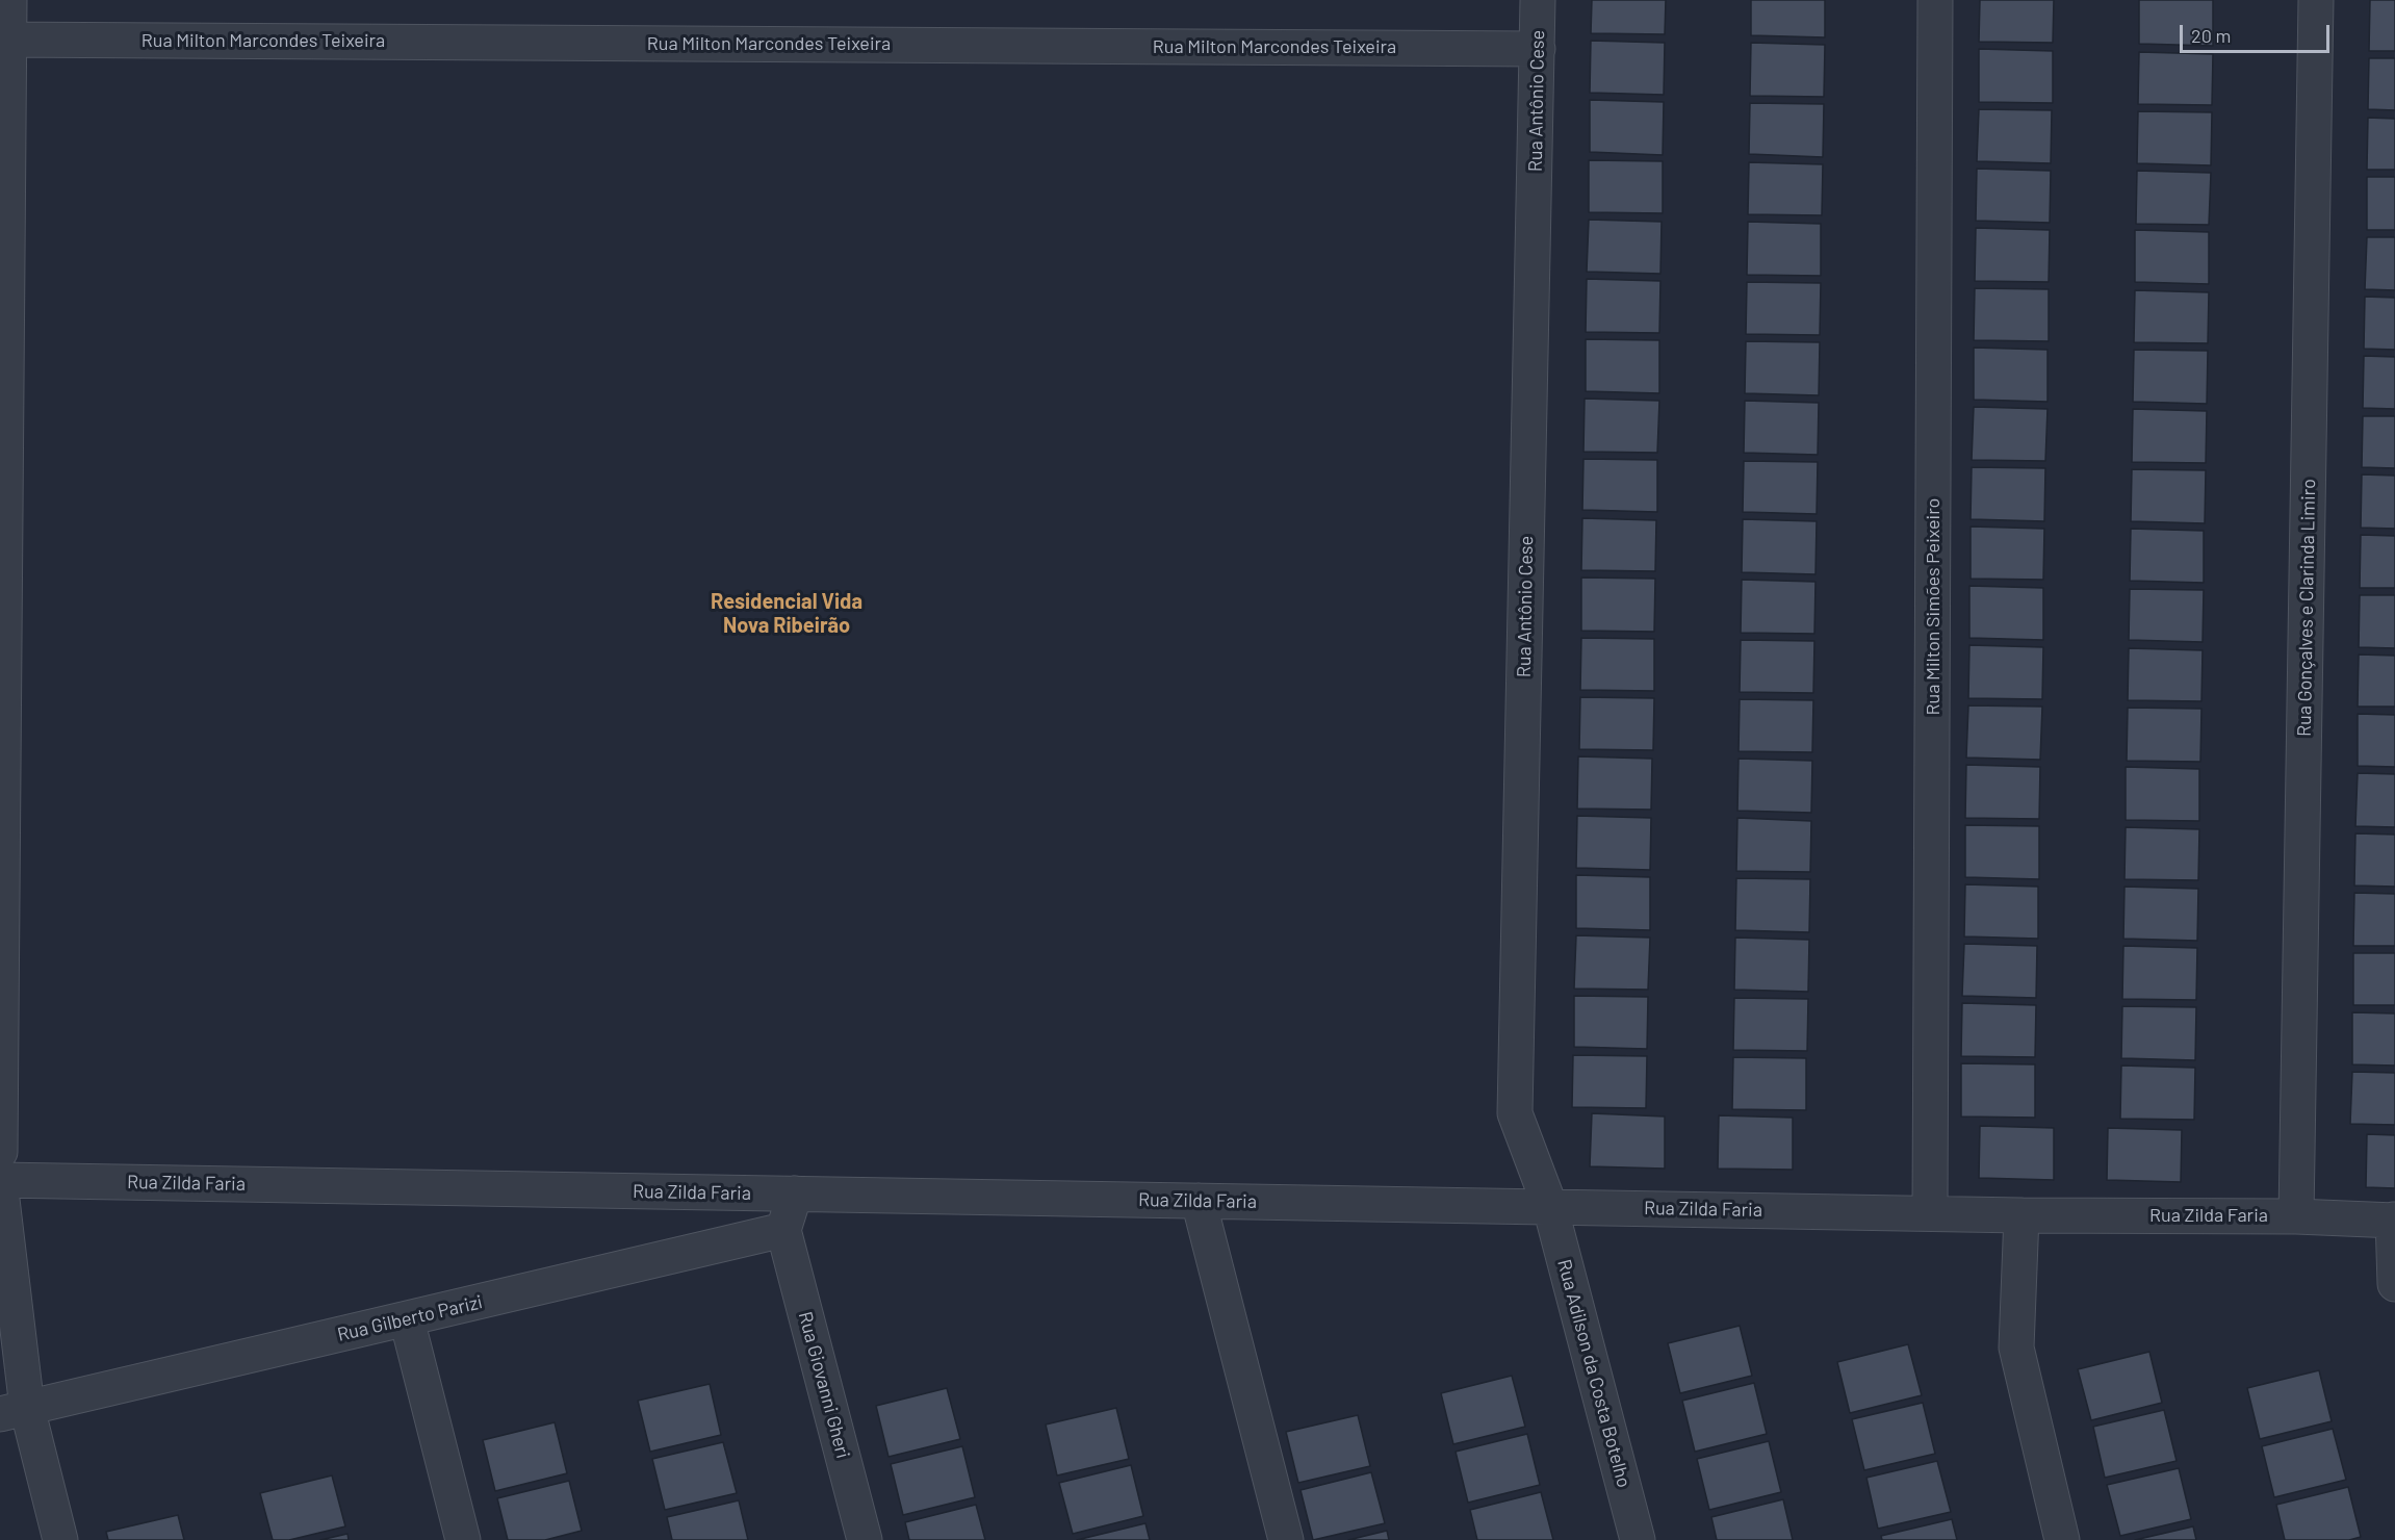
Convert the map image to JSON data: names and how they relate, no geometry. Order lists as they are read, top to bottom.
{
  "streets": {
    "street": [
      "Rua Milton Marcondes Teixeira",
      "Rua Antônio Cese",
      "Rua Milton Simões Peixeiro",
      "Rua Gonçalves e Clarinda Limiro",
      "Rua Zilda Faria",
      "Rua Gilberto Parizi",
      "Rua Adilson da Costa Botelho",
      "Rua Giovanni Gheri"
    ]
  },
  "crossings": [
    ["Rua Milton Marcondes Teixeira", "Rua Antônio Cese"],
    ["Rua Antônio Cese", "Rua Zilda Faria"],
    ["Rua Antônio Cese", "Rua Adilson da Costa Botelho"],
    ["Rua Milton Simões Peixeiro", "Rua Zilda Faria"],
    ["Rua Gonçalves e Clarinda Limiro", "Rua Zilda Faria"],
    ["Rua Zilda Faria", "Rua Adilson da Costa Botelho"],
    ["Rua Gilberto Parizi", "Rua Giovanni Gheri"]
  ],
  "districts": ["Residencial Vida Nova Ribeirão"],
  "scale_bar": "20 m"
}
